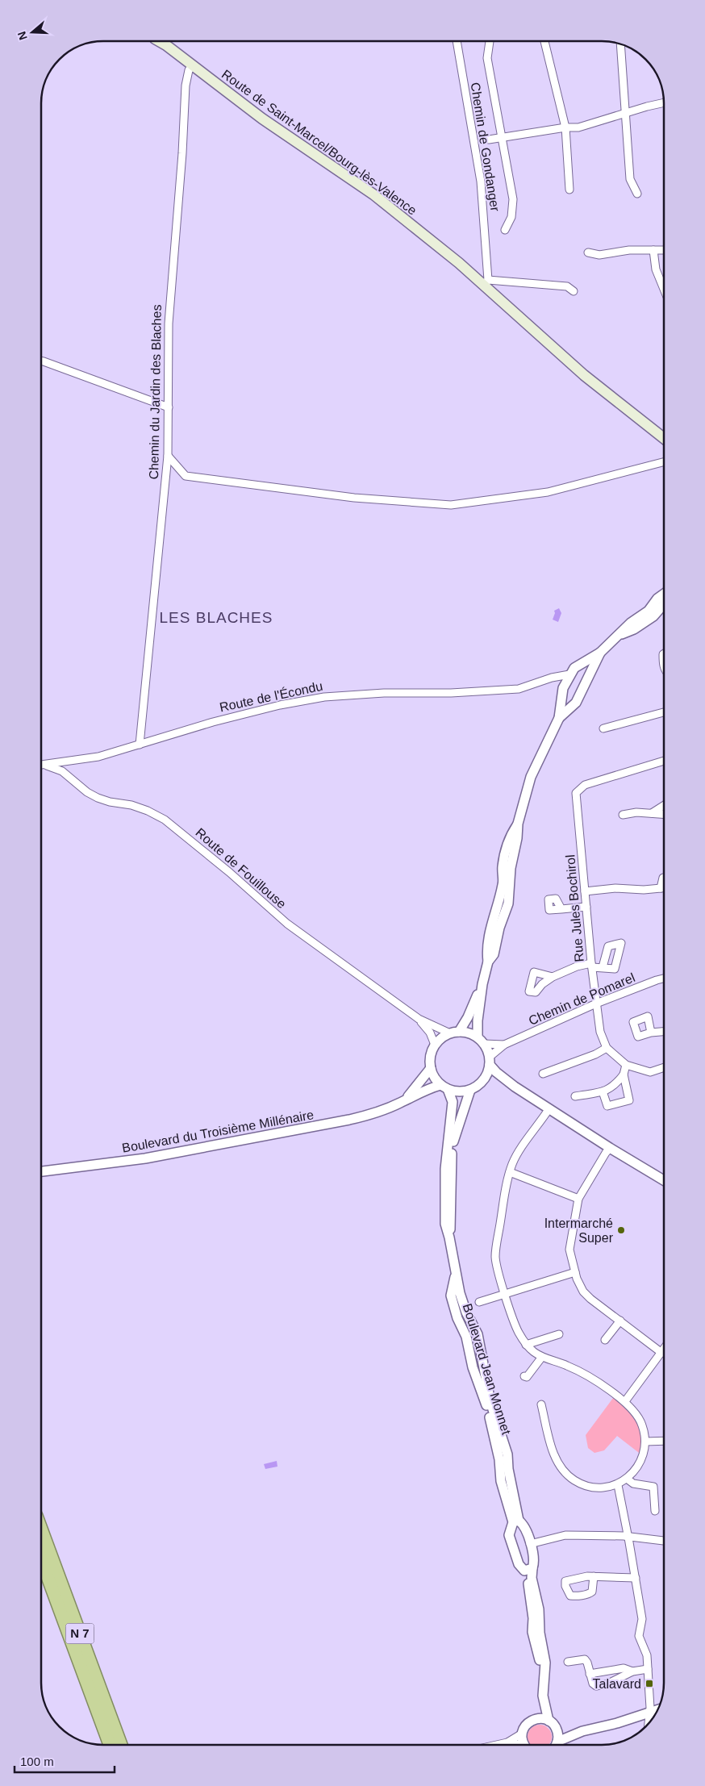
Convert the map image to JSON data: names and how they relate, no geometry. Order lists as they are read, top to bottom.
{
  "streets": {
    "highway": ["N 7"],
    "main road": ["Route de Saint-Marcel/Bourg-lès-Valence"],
    "street": [
      "Chemin de Gondanger",
      "Chemin du Jardin des Blaches",
      "Route de l'Écondu",
      "Route de Fouillouse",
      "Rue Jules Bochirol",
      "Chemin de Pomarel",
      "Boulevard du Troisième Millénaire",
      "Boulevard Jean Monnet"
    ]
  },
  "crossings": [
    ["Route de Saint-Marcel/Bourg-lès-Valence", "Chemin de Gondanger"],
    ["Route de Saint-Marcel/Bourg-lès-Valence", "Chemin du Jardin des Blaches"],
    ["Chemin du Jardin des Blaches", "Route de l'Écondu"],
    ["Route de l'Écondu", "Route de Fouillouse"],
    ["Route de Fouillouse", "Chemin de Pomarel"],
    ["Route de Fouillouse", "Boulevard du Troisième Millénaire"],
    ["Route de Fouillouse", "Boulevard Jean Monnet"],
    ["Rue Jules Bochirol", "Chemin de Pomarel"],
    ["Chemin de Pomarel", "Boulevard du Troisième Millénaire"],
    ["Chemin de Pomarel", "Boulevard Jean Monnet"],
    ["Boulevard du Troisième Millénaire", "Boulevard Jean Monnet"]
  ],
  "districts": ["LES BLACHES"],
  "places": {
    "other": ["Intermarché Super"],
    "transit": ["Talavard"]
  },
  "scale_bar": "100 m",
  "north": "left"
}
